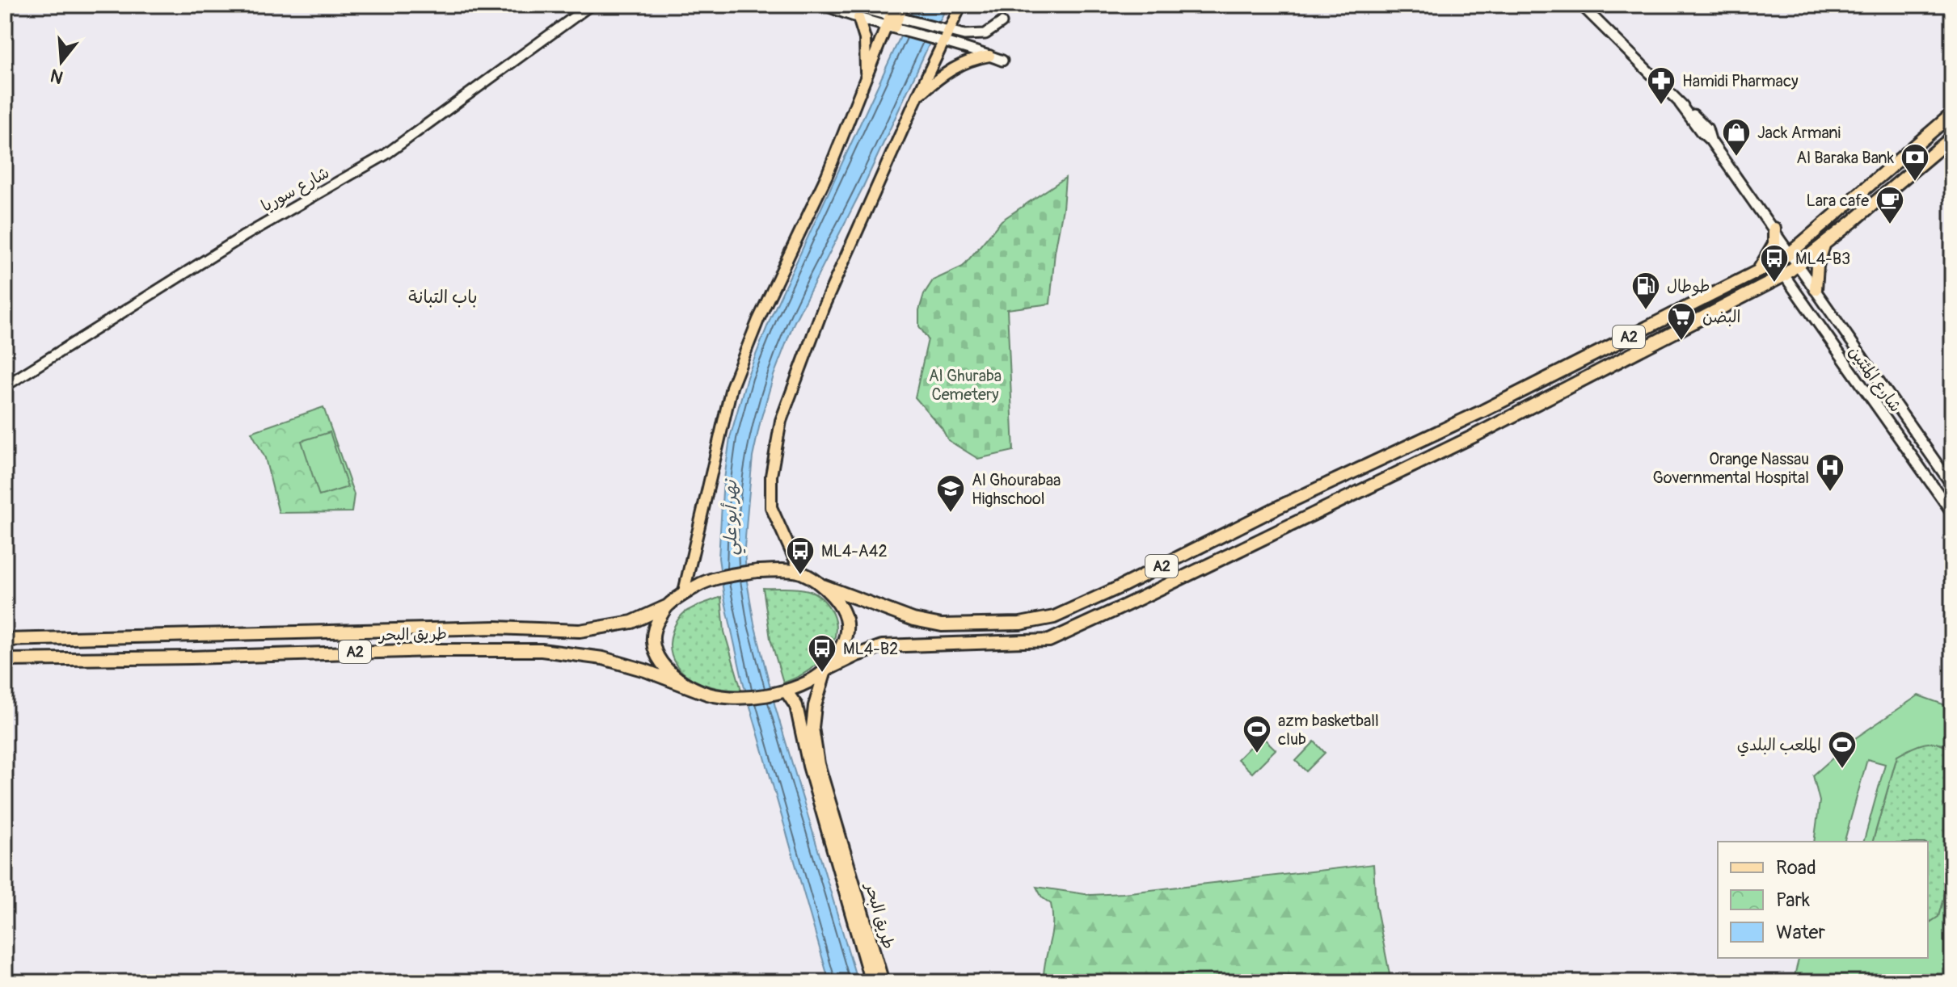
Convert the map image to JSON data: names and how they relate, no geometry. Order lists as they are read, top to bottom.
{
  "streets": {
    "highway": ["A2", "طريق البحر"],
    "street": ["شارع سوريا", "شارع المئتين"]
  },
  "crossings": [
    ["A2", "شارع المئتين"],
    ["A2", "طريق البحر"]
  ],
  "districts": ["باب التبانة"],
  "water": ["نهر أبو علي"],
  "parks": ["Al Ghuraba Cemetery"],
  "places": {
    "pharmacy": ["Hamidi Pharmacy"],
    "shop": ["Jack Armani"],
    "bank": ["Al Baraka Bank"],
    "cafe": ["Lara cafe"],
    "bus stop": ["ML4-B3", "ML4-A42", "ML4-B2"],
    "fuel station": ["طوطال"],
    "supermarket": ["البضن"],
    "hospital": ["Orange Nassau Governmental Hospital"],
    "school or university": ["Al Ghourabaa Highschool"],
    "sports": ["azm basketball club", "الملعب البلدي"]
  },
  "legend": ["Road", "Park", "Water"],
  "north": "bottom"
}
